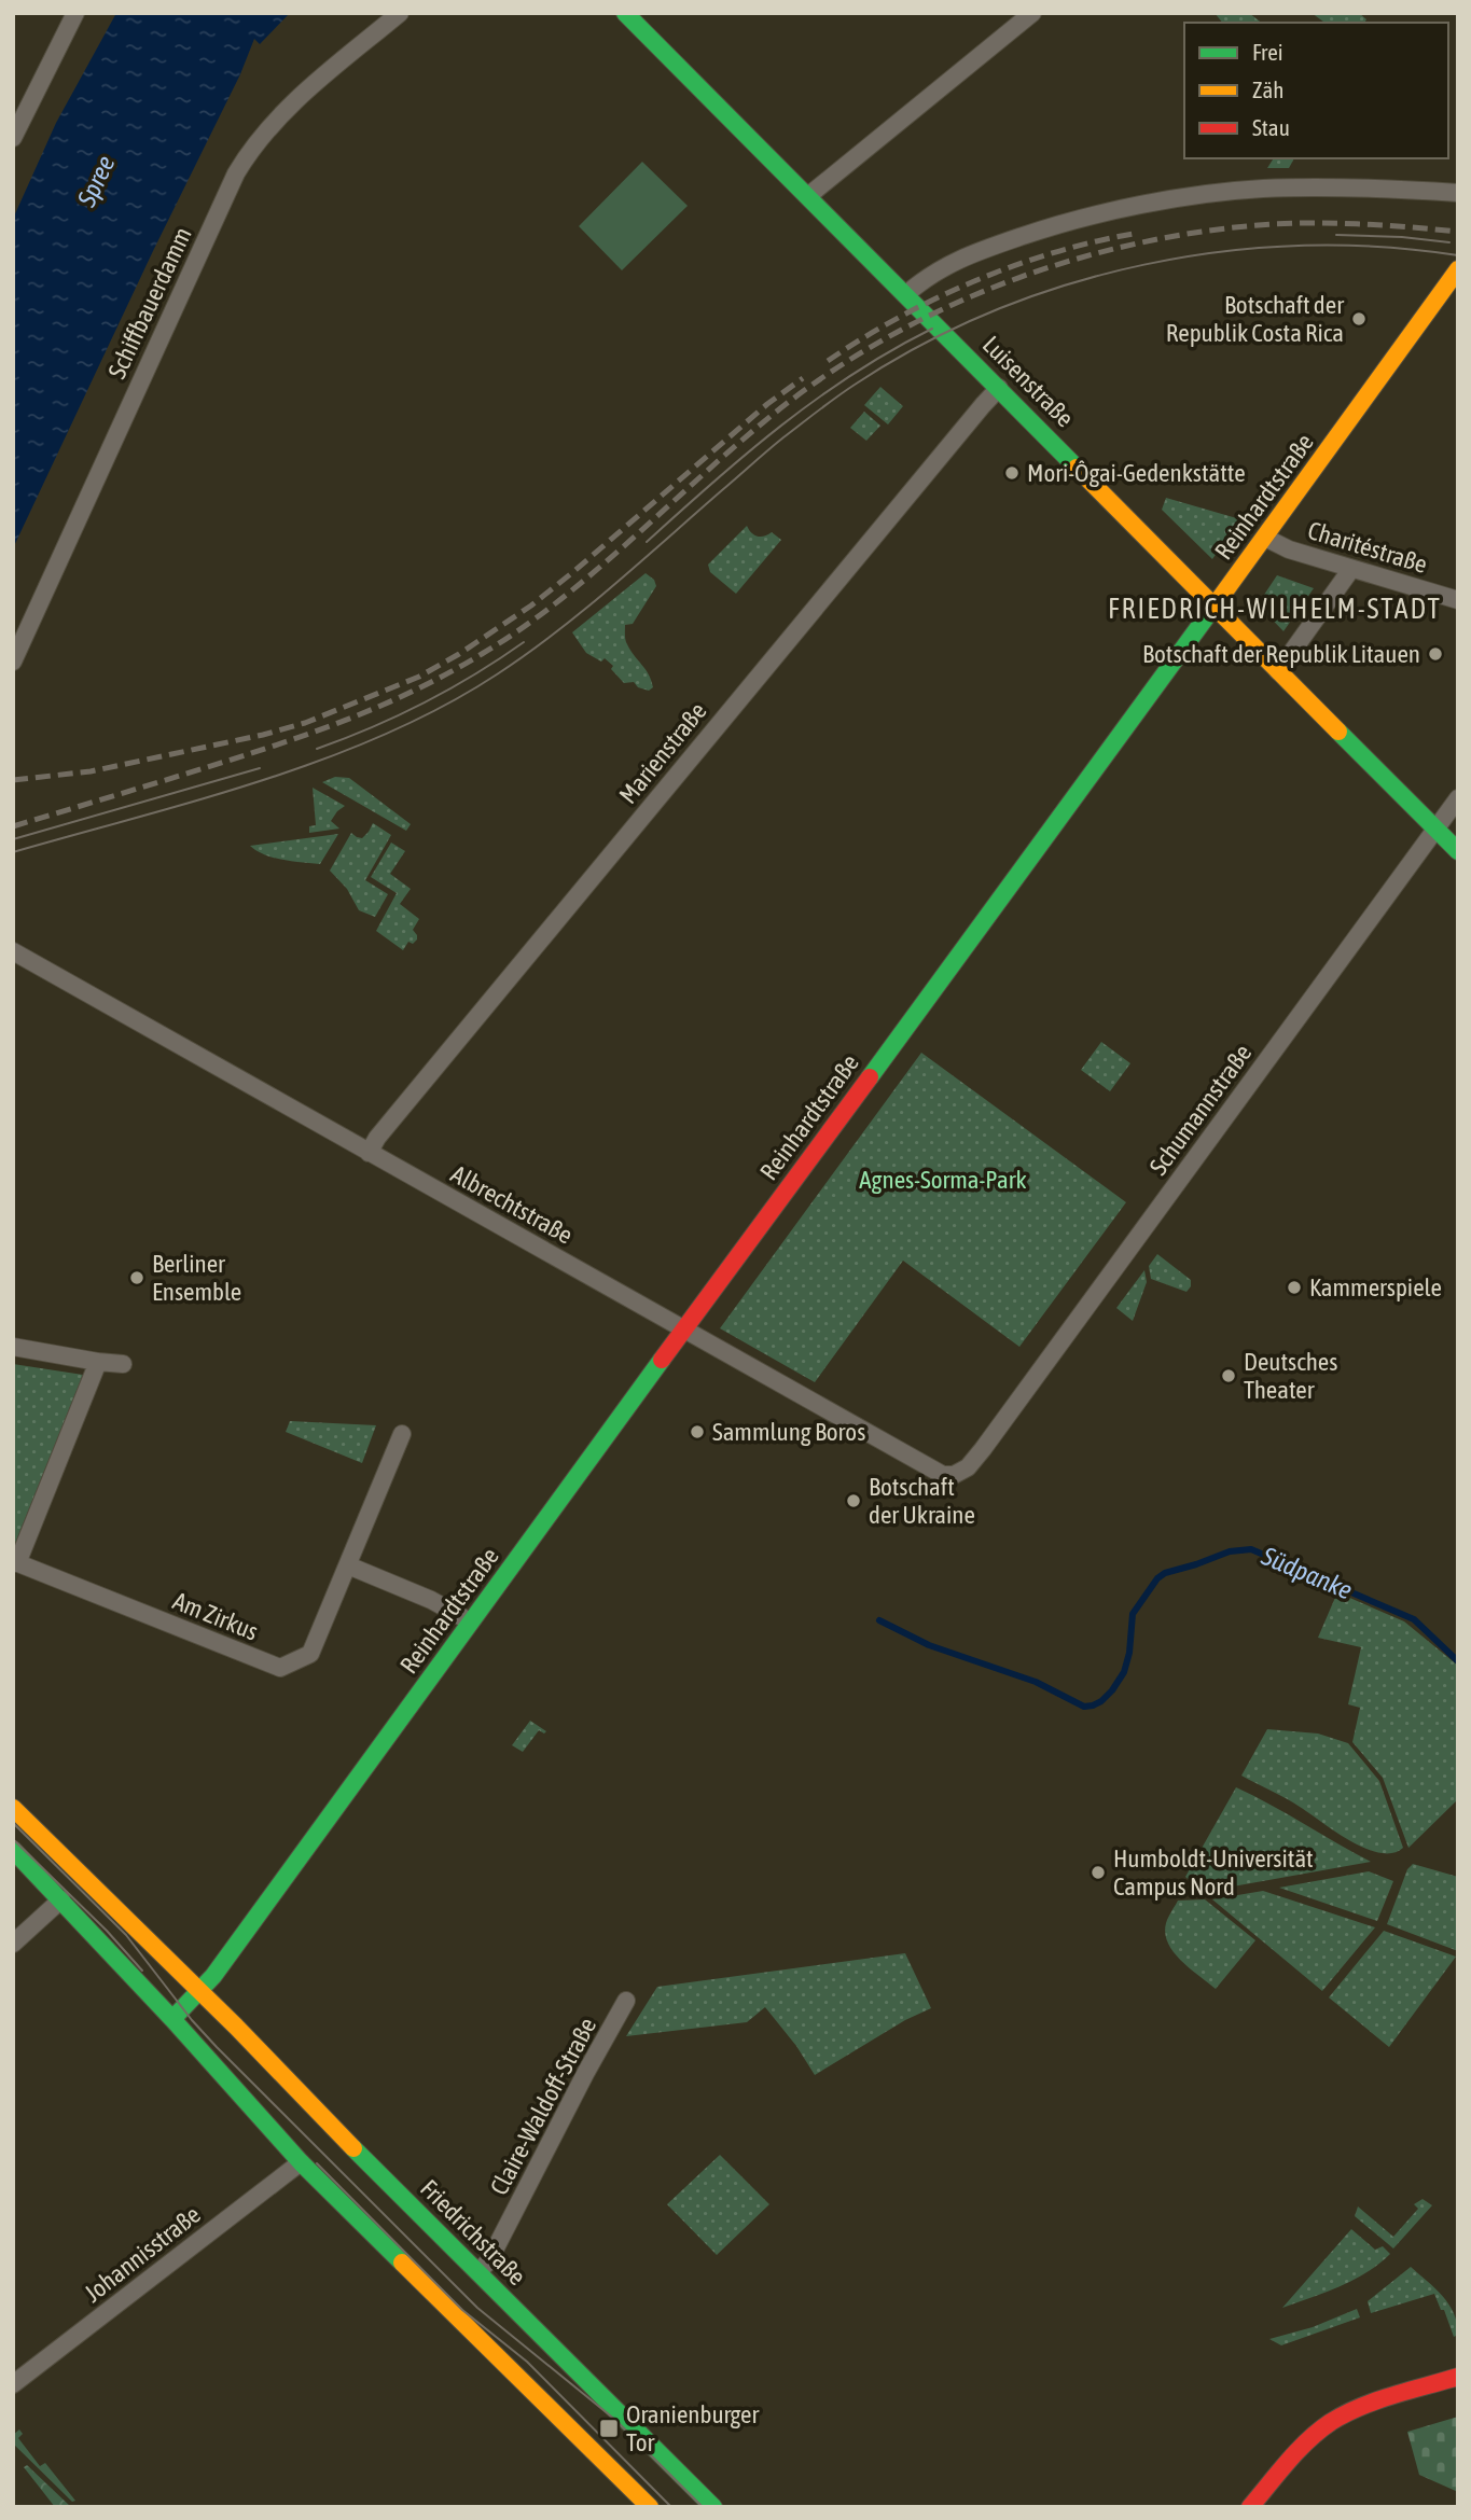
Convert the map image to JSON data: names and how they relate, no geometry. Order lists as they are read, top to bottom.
{
  "streets": {
    "street": [
      "Schiffbauerdamm",
      "Luisenstraße",
      "Reinhardtstraße",
      "Charitéstraße",
      "Marienstraße",
      "Schumannstraße",
      "Albrechtstraße",
      "Am Zirkus",
      "Claire-Waldoff-Straße",
      "Friedrichstraße",
      "Johannisstraße"
    ]
  },
  "crossings": [
    ["Luisenstraße", "Reinhardtstraße"],
    ["Luisenstraße", "Marienstraße"],
    ["Luisenstraße", "Schumannstraße"],
    ["Reinhardtstraße", "Charitéstraße"],
    ["Reinhardtstraße", "Albrechtstraße"],
    ["Reinhardtstraße", "Friedrichstraße"],
    ["Marienstraße", "Albrechtstraße"],
    ["Schumannstraße", "Albrechtstraße"],
    ["Claire-Waldoff-Straße", "Friedrichstraße"]
  ],
  "districts": ["FRIEDRICH-WILHELM-STADT"],
  "water": ["Spree", "Südpanke"],
  "parks": ["Agnes-Sorma-Park"],
  "places": {
    "other": [
      "Botschaft der Republik Costa Rica",
      "Mori-Ôgai-Gedenkstätte",
      "Botschaft der Republik Litauen",
      "Berliner Ensemble",
      "Kammerspiele",
      "Deutsches Theater",
      "Sammlung Boros",
      "Botschaft der Ukraine",
      "Humboldt-Universität Campus Nord"
    ],
    "transit": ["Oranienburger Tor"]
  },
  "legend": ["Frei", "Zäh", "Stau"]
}
